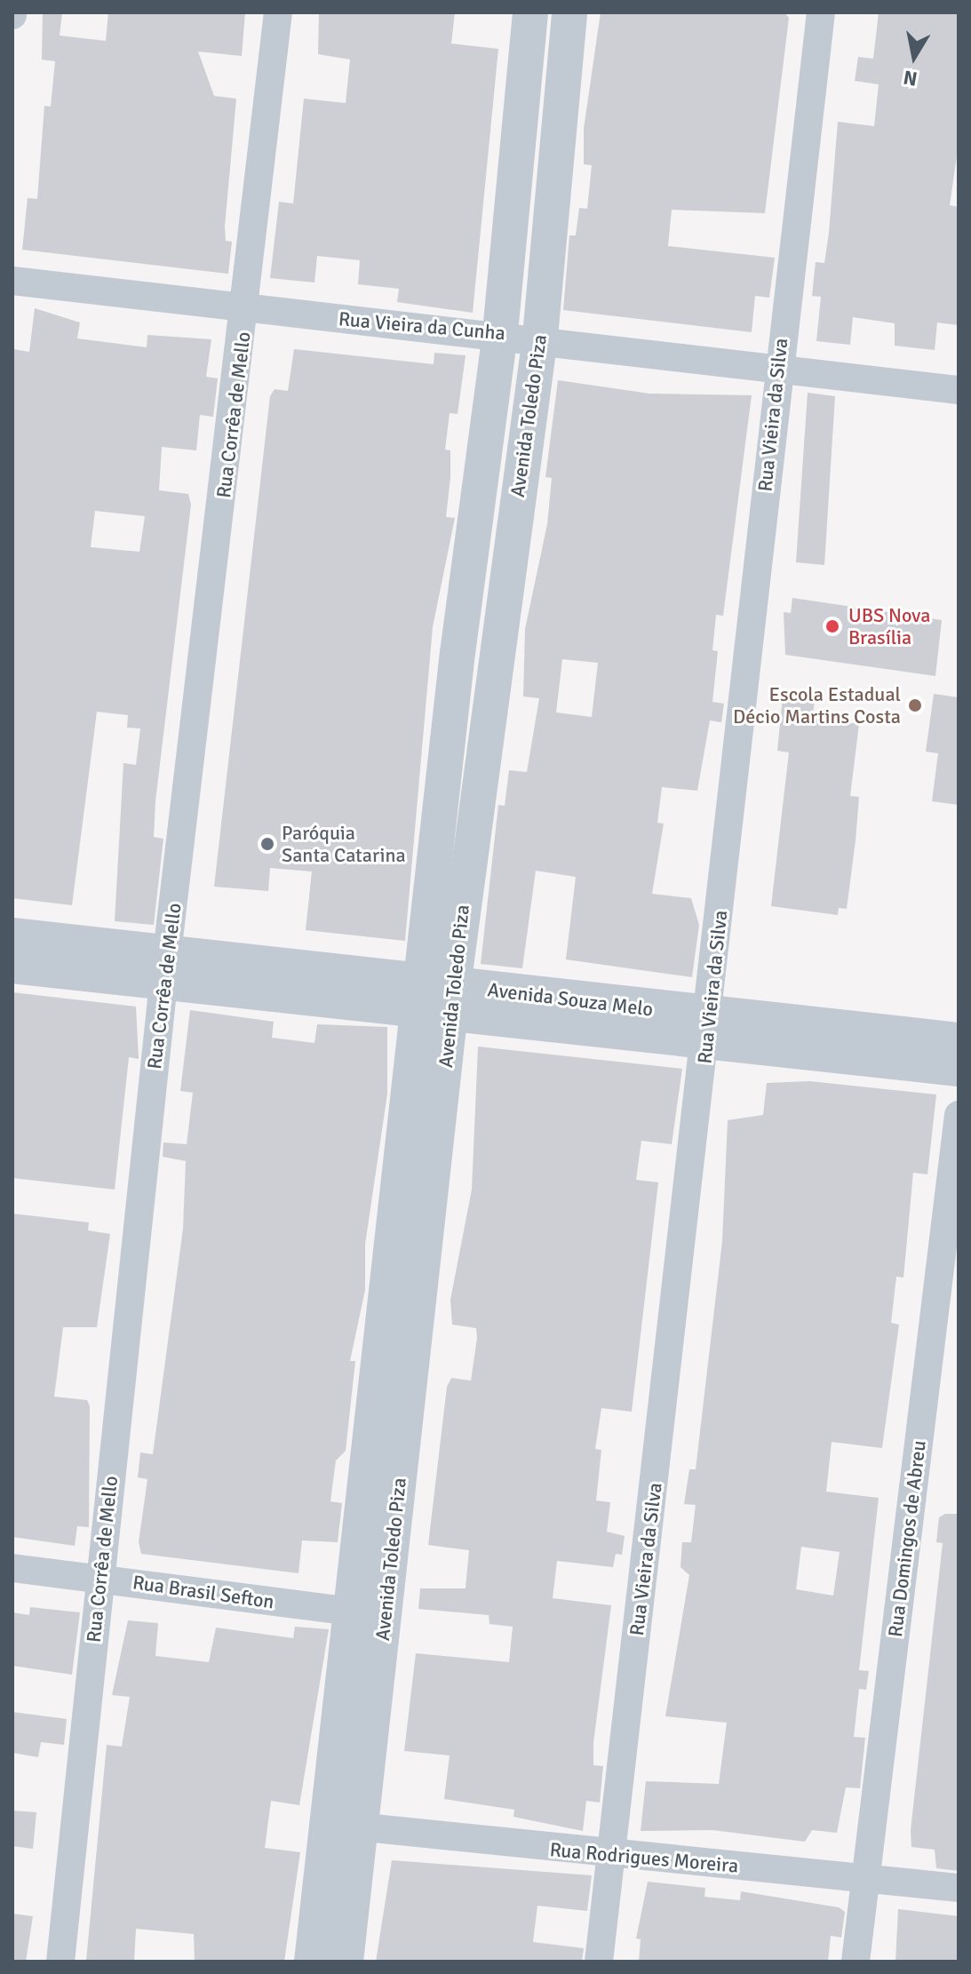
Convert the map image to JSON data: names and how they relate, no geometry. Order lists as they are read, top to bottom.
{
  "streets": {
    "street": [
      "Rua Vieira da Cunha",
      "Rua Corrêa de Mello",
      "Rua Vieira da Silva",
      "Avenida Toledo Piza",
      "Avenida Souza Melo",
      "Rua Domingos de Abreu",
      "Rua Brasil Sefton",
      "Rua Rodrigues Moreira"
    ]
  },
  "crossings": [
    ["Rua Vieira da Cunha", "Rua Corrêa de Mello"],
    ["Rua Vieira da Cunha", "Rua Vieira da Silva"],
    ["Rua Vieira da Cunha", "Avenida Toledo Piza"],
    ["Rua Corrêa de Mello", "Avenida Souza Melo"],
    ["Rua Corrêa de Mello", "Rua Brasil Sefton"],
    ["Rua Vieira da Silva", "Avenida Souza Melo"],
    ["Rua Vieira da Silva", "Rua Rodrigues Moreira"],
    ["Avenida Toledo Piza", "Avenida Souza Melo"],
    ["Avenida Toledo Piza", "Rua Brasil Sefton"],
    ["Avenida Toledo Piza", "Rua Rodrigues Moreira"],
    ["Rua Domingos de Abreu", "Rua Rodrigues Moreira"]
  ],
  "places": ["UBS Nova Brasília", "Escola Estadual Décio Martins Costa", "Paróquia Santa Catarina"],
  "north": "bottom"
}
